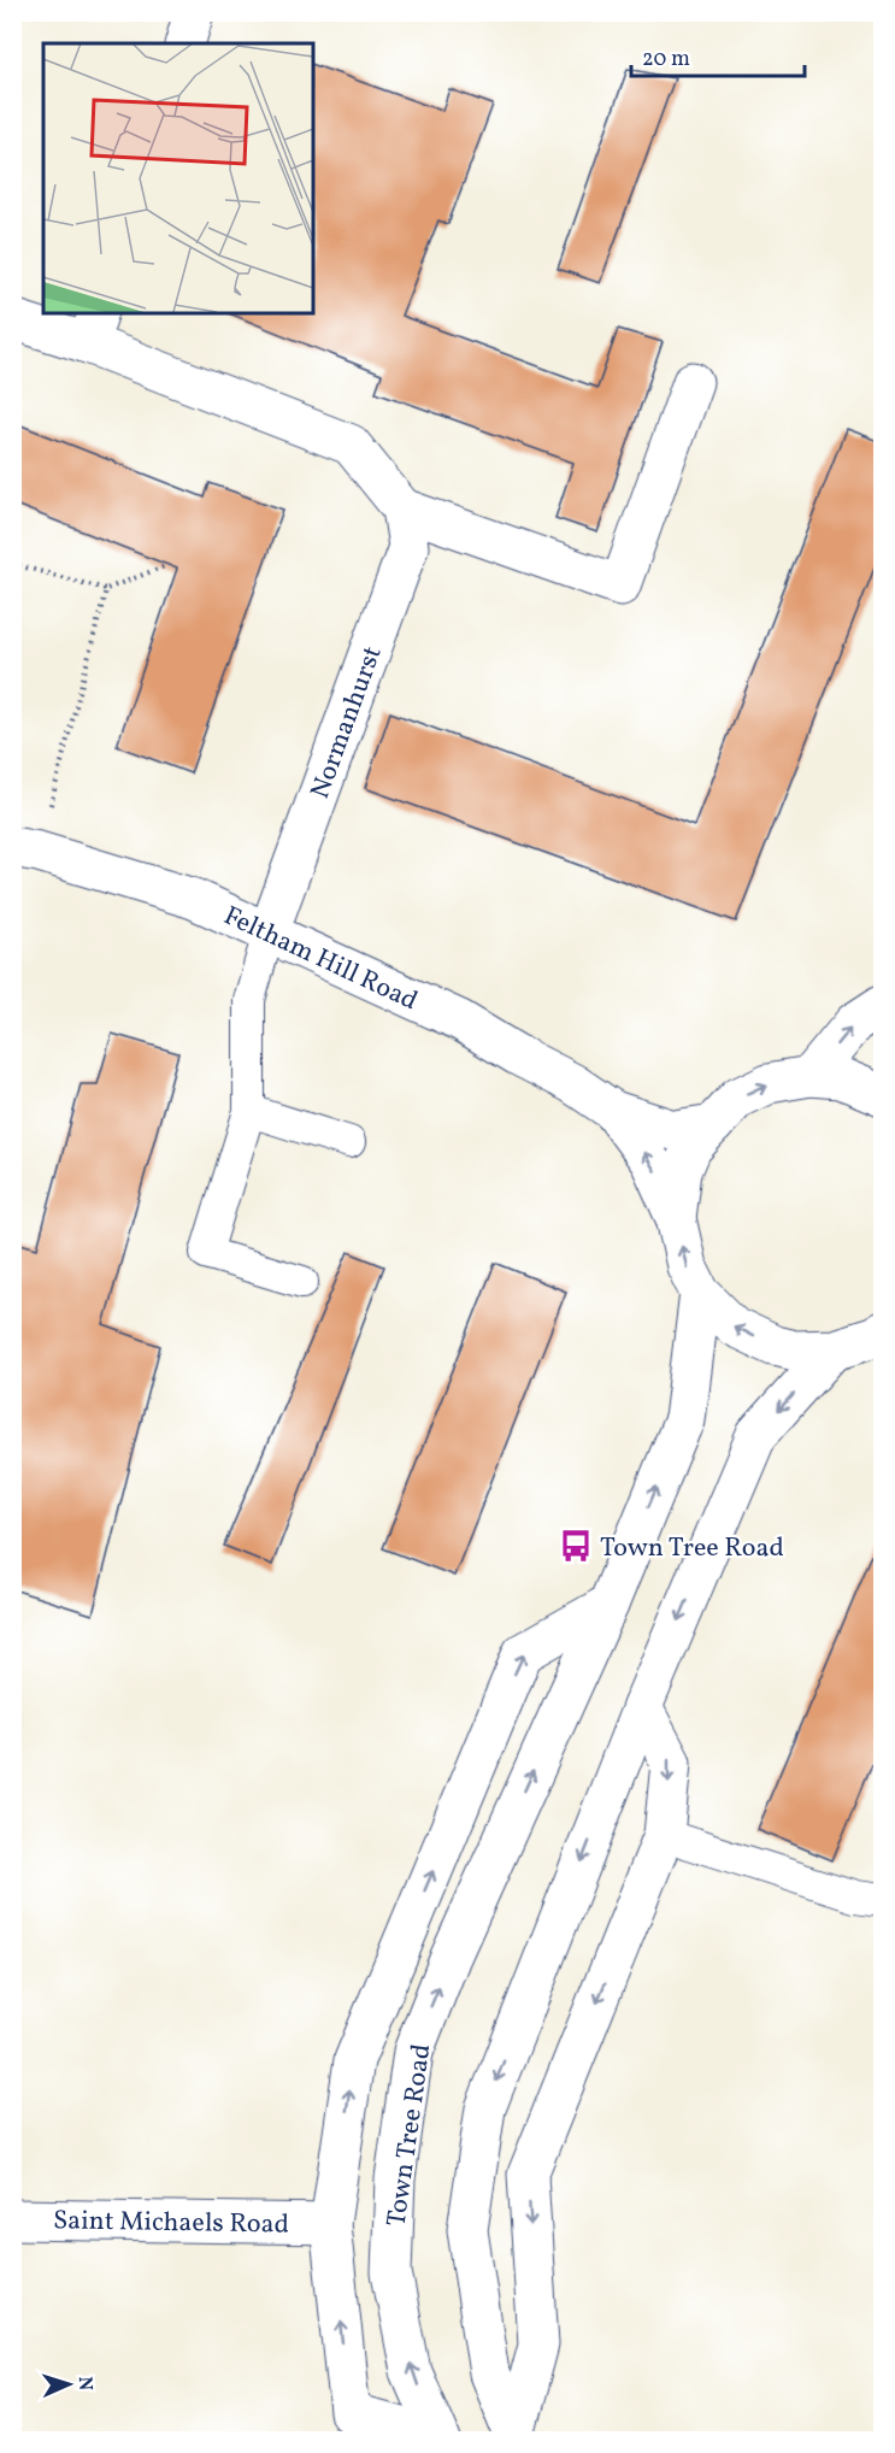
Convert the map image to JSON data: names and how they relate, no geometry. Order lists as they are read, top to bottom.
{
  "streets": {
    "street": [
      "Normanhurst",
      "Feltham Hill Road",
      "Town Tree Road",
      "Saint Michaels Road"
    ]
  },
  "crossings": [
    ["Normanhurst", "Feltham Hill Road"],
    ["Town Tree Road", "Saint Michaels Road"]
  ],
  "places": {
    "bus stop": ["Town Tree Road"]
  },
  "scale_bar": "20 m",
  "north": "right"
}
